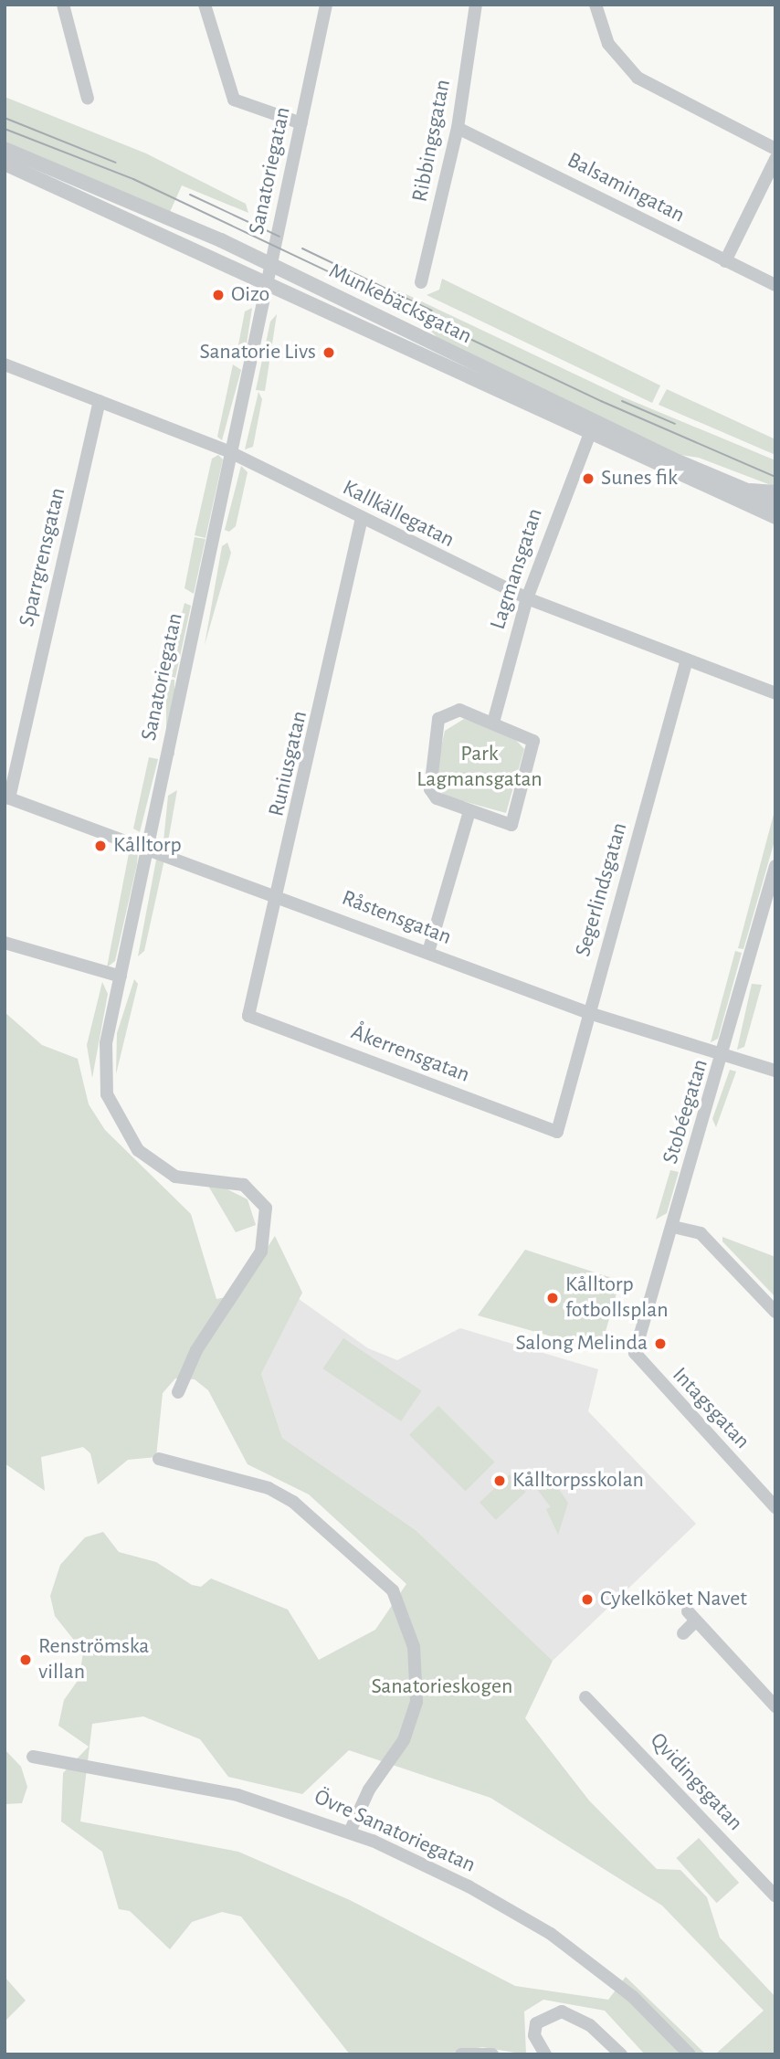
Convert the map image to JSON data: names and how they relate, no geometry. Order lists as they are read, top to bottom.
{
  "streets": {
    "street": [
      "Ribbingsgatan",
      "Sanatoriegatan",
      "Balsamingatan",
      "Munkebäcksgatan",
      "Kallkällegatan",
      "Sparrgrensgatan",
      "Lagmansgatan",
      "Runiusgatan",
      "Segerlindsgatan",
      "Råstensgatan",
      "Åkerrensgatan",
      "Stobéegatan",
      "Intagsgatan",
      "Qvidingsgatan",
      "Övre Sanatoriegatan"
    ]
  },
  "crossings": [
    ["Ribbingsgatan", "Balsamingatan"],
    ["Sanatoriegatan", "Munkebäcksgatan"],
    ["Sanatoriegatan", "Kallkällegatan"],
    ["Sanatoriegatan", "Råstensgatan"],
    ["Munkebäcksgatan", "Lagmansgatan"],
    ["Kallkällegatan", "Sparrgrensgatan"],
    ["Kallkällegatan", "Lagmansgatan"],
    ["Kallkällegatan", "Runiusgatan"],
    ["Kallkällegatan", "Segerlindsgatan"],
    ["Sparrgrensgatan", "Råstensgatan"],
    ["Runiusgatan", "Råstensgatan"],
    ["Runiusgatan", "Åkerrensgatan"],
    ["Segerlindsgatan", "Råstensgatan"],
    ["Segerlindsgatan", "Åkerrensgatan"],
    ["Råstensgatan", "Stobéegatan"],
    ["Stobéegatan", "Intagsgatan"]
  ],
  "parks": ["Park Lagmansgatan", "Sanatorieskogen"],
  "places": [
    "Oizo",
    "Sanatorie Livs",
    "Sunes fik",
    "Kålltorp",
    "Kålltorp fotbollsplan",
    "Salong Melinda",
    "Kålltorpsskolan",
    "Cykelköket Navet",
    "Renströmska villan"
  ]
}
